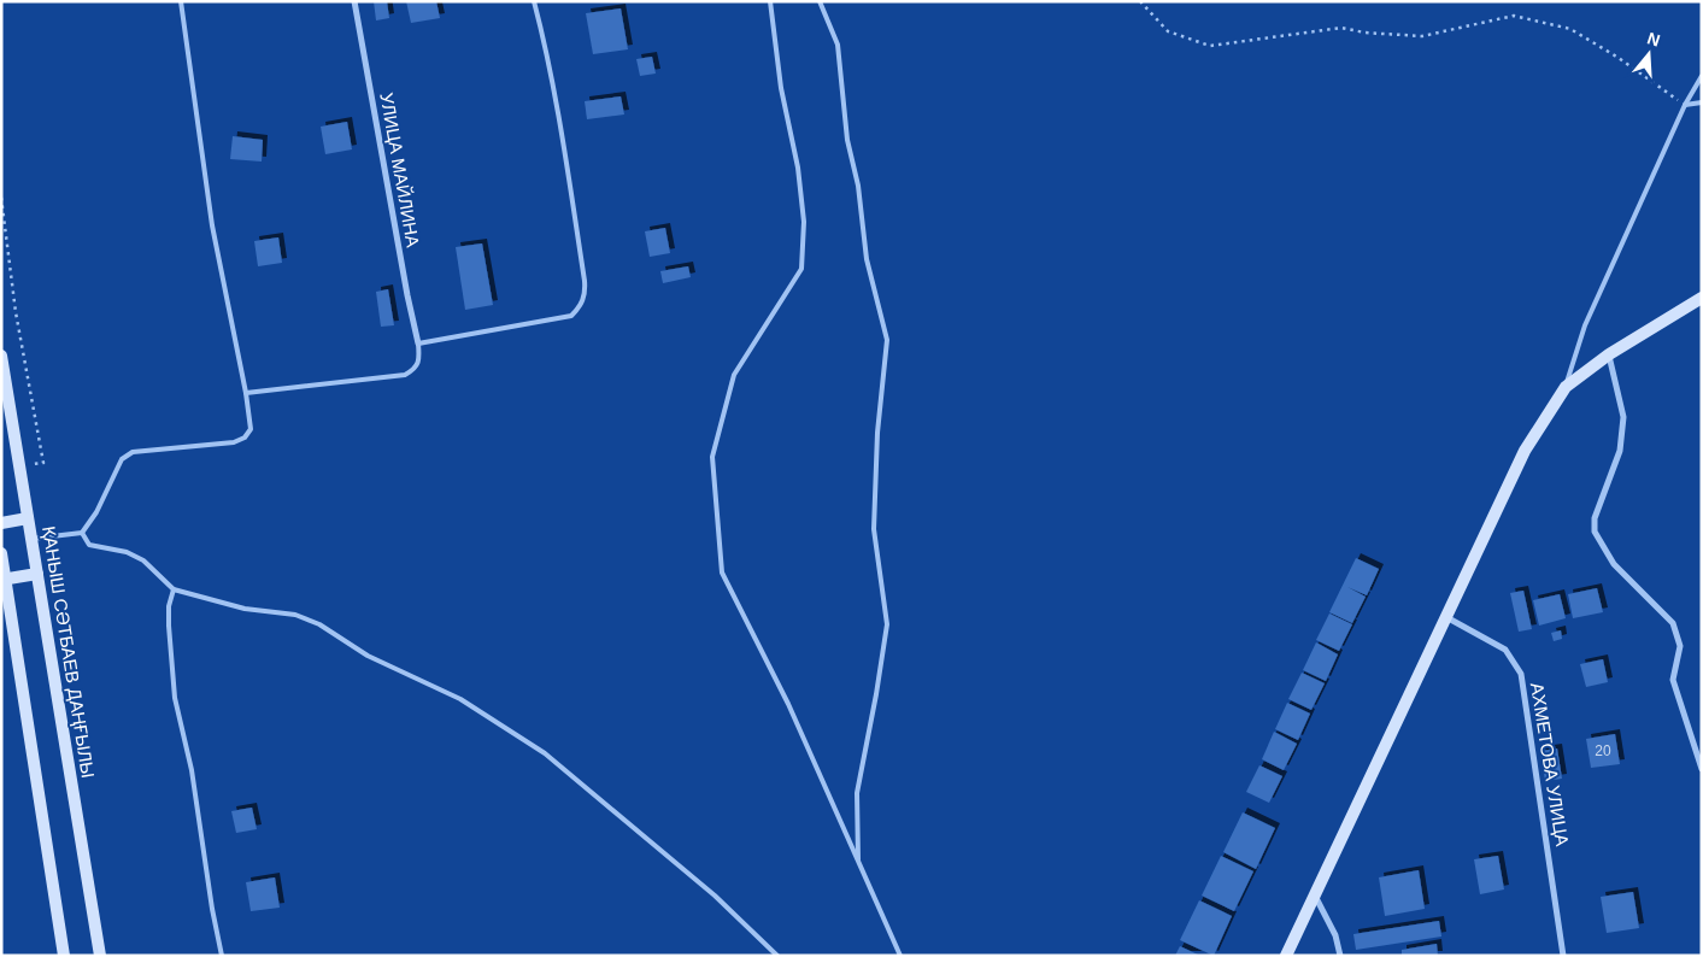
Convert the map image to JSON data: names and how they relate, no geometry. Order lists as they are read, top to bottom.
{
  "streets": {
    "main road": ["ҚАНЫШ СӘТБАЕВ ДАҢҒЫЛЫ"],
    "street": ["УЛИЦА МАЙЛИНА", "АХМЕТОВА УЛИЦА"]
  },
  "house_numbers": ["20"],
  "north": "top"
}
